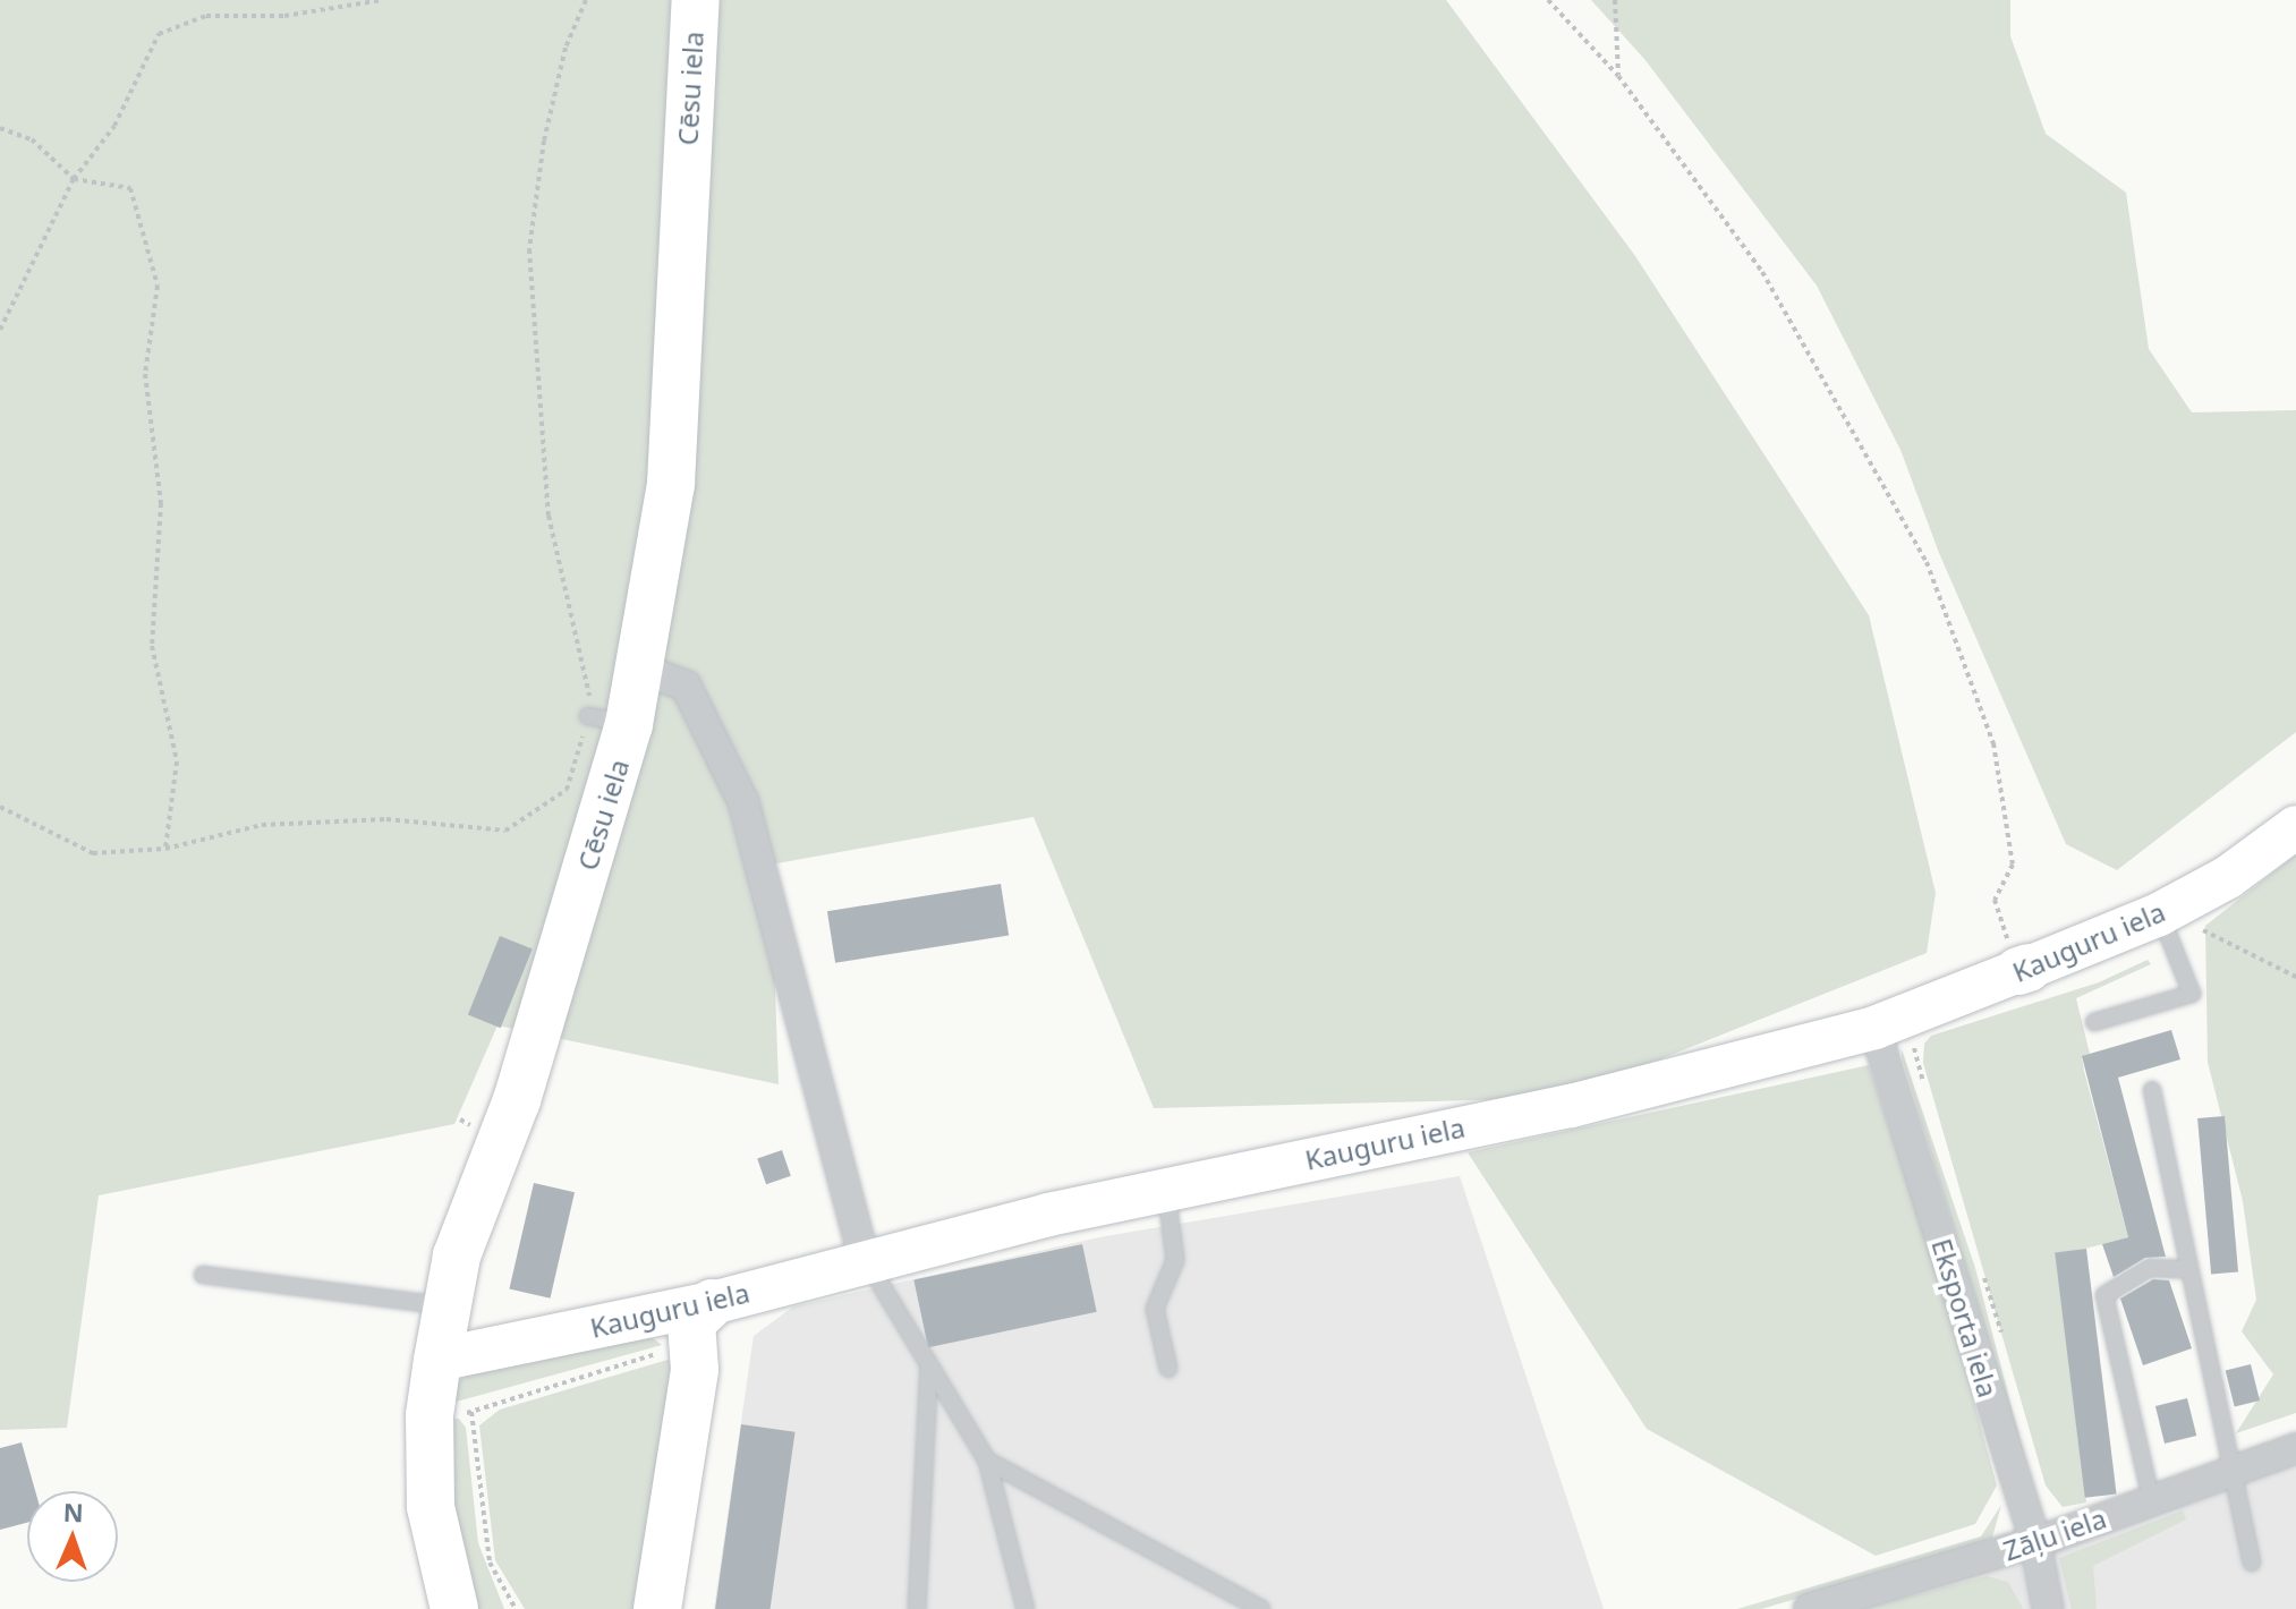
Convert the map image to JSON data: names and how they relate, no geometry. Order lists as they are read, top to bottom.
{
  "streets": {
    "main road": ["Cēsu iela", "Kauguru iela"],
    "street": ["Eksporta iela", "Zāļu iela"]
  },
  "crossings": [
    ["Cēsu iela", "Kauguru iela"],
    ["Kauguru iela", "Eksporta iela"],
    ["Eksporta iela", "Zāļu iela"]
  ],
  "north": "top"
}
